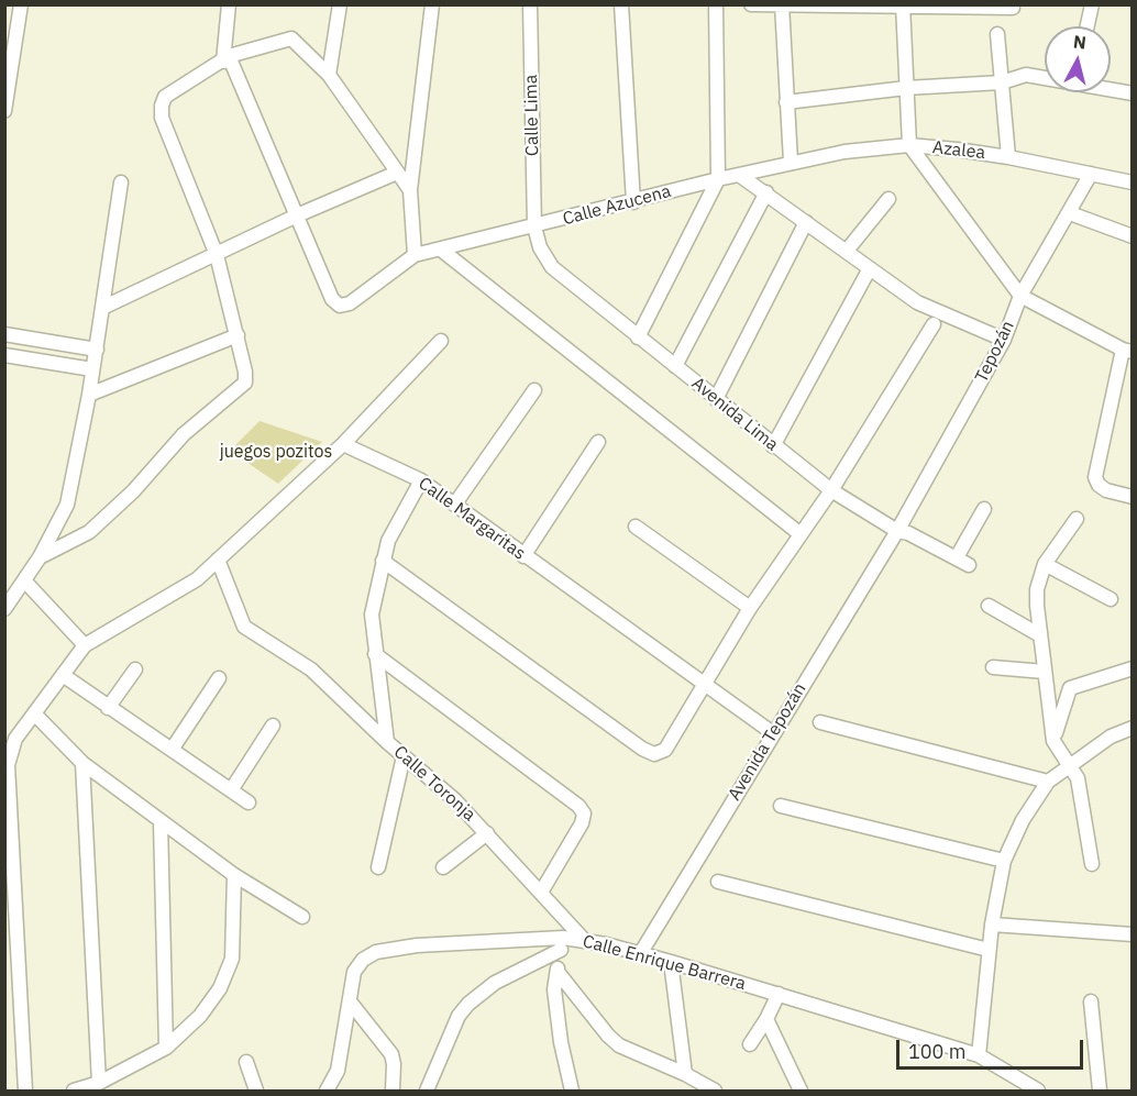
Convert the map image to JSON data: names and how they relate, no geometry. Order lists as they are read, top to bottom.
{
  "streets": {
    "street": [
      "Calle Lima",
      "Azalea",
      "Calle Azucena",
      "Tepozán",
      "Avenida Lima",
      "Calle Margaritas",
      "Avenida Tepozán",
      "Calle Toronja",
      "Calle Enrique Barrera"
    ]
  },
  "crossings": [
    ["Calle Lima", "Calle Azucena"],
    ["Calle Lima", "Avenida Lima"],
    ["Azalea", "Calle Azucena"],
    ["Azalea", "Tepozán"],
    ["Calle Azucena", "Avenida Lima"],
    ["Tepozán", "Avenida Lima"],
    ["Tepozán", "Avenida Tepozán"],
    ["Avenida Lima", "Avenida Tepozán"],
    ["Calle Margaritas", "Avenida Tepozán"],
    ["Calle Margaritas", "Calle Toronja"],
    ["Avenida Tepozán", "Calle Enrique Barrera"],
    ["Calle Toronja", "Calle Enrique Barrera"]
  ],
  "parks": ["juegos pozitos"],
  "scale_bar": "100 m",
  "north": "top"
}
